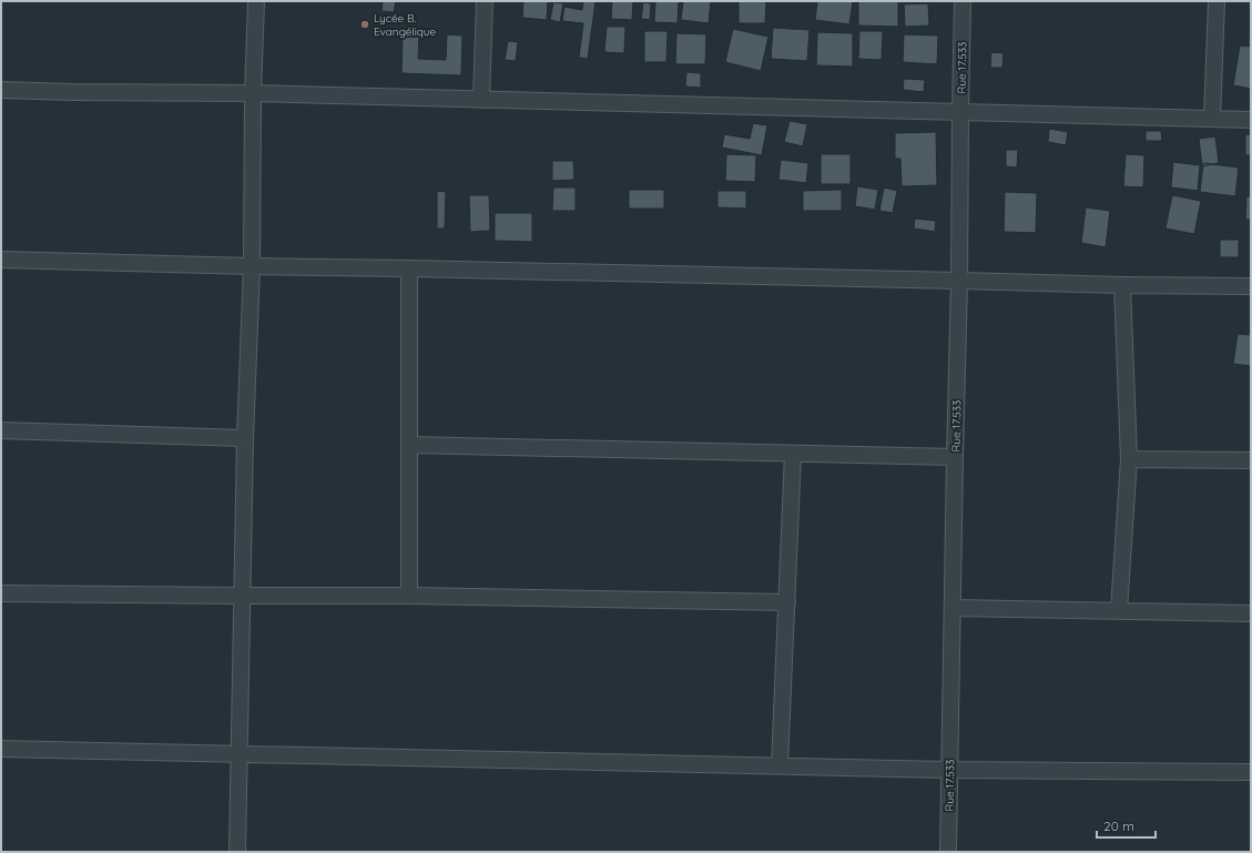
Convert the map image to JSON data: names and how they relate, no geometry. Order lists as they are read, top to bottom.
{
  "streets": {
    "street": ["Rue 17.533"]
  },
  "places": ["Lycée B. Evangélique"],
  "scale_bar": "20 m"
}
